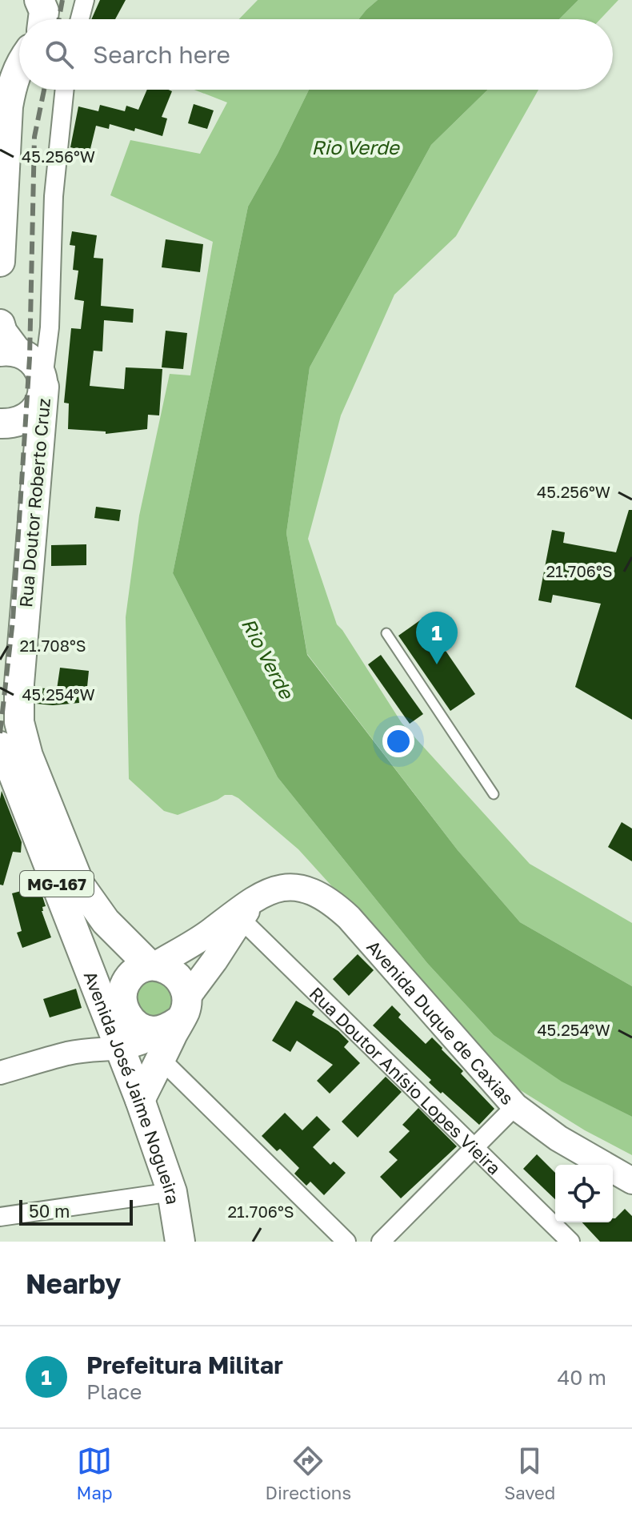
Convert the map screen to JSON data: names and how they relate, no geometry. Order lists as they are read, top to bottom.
{
  "streets": {
    "main road": [
      "Rua Doutor Roberto Cruz",
      "MG-167",
      "Avenida Duque de Caxias",
      "Avenida José Jaime Nogueira"
    ],
    "street": ["Rua Doutor Anísio Lopes Vieira"]
  },
  "crossings": [
    ["Rua Doutor Roberto Cruz", "Avenida Duque de Caxias"],
    ["MG-167", "Avenida Duque de Caxias"],
    ["MG-167", "Avenida José Jaime Nogueira"],
    ["Avenida Duque de Caxias", "Rua Doutor Anísio Lopes Vieira"],
    ["Avenida Duque de Caxias", "Avenida José Jaime Nogueira"]
  ],
  "water": ["Rio Verde"],
  "scale_bar": "50 m",
  "page": {
    "search": "Search here",
    "pins": "1",
    "scale": "50 m",
    "heading": "Nearby",
    "list": [
      {
        "mark": "1",
        "name": "Prefeitura Militar",
        "note": "Place",
        "value": "40 m"
      }
    ],
    "nav": ["Map", "Directions", "Saved"]
  },
  "coordinates": [
    "45.256°W",
    "21.706°S",
    "21.708°S",
    "45.254°W"
  ]
}
